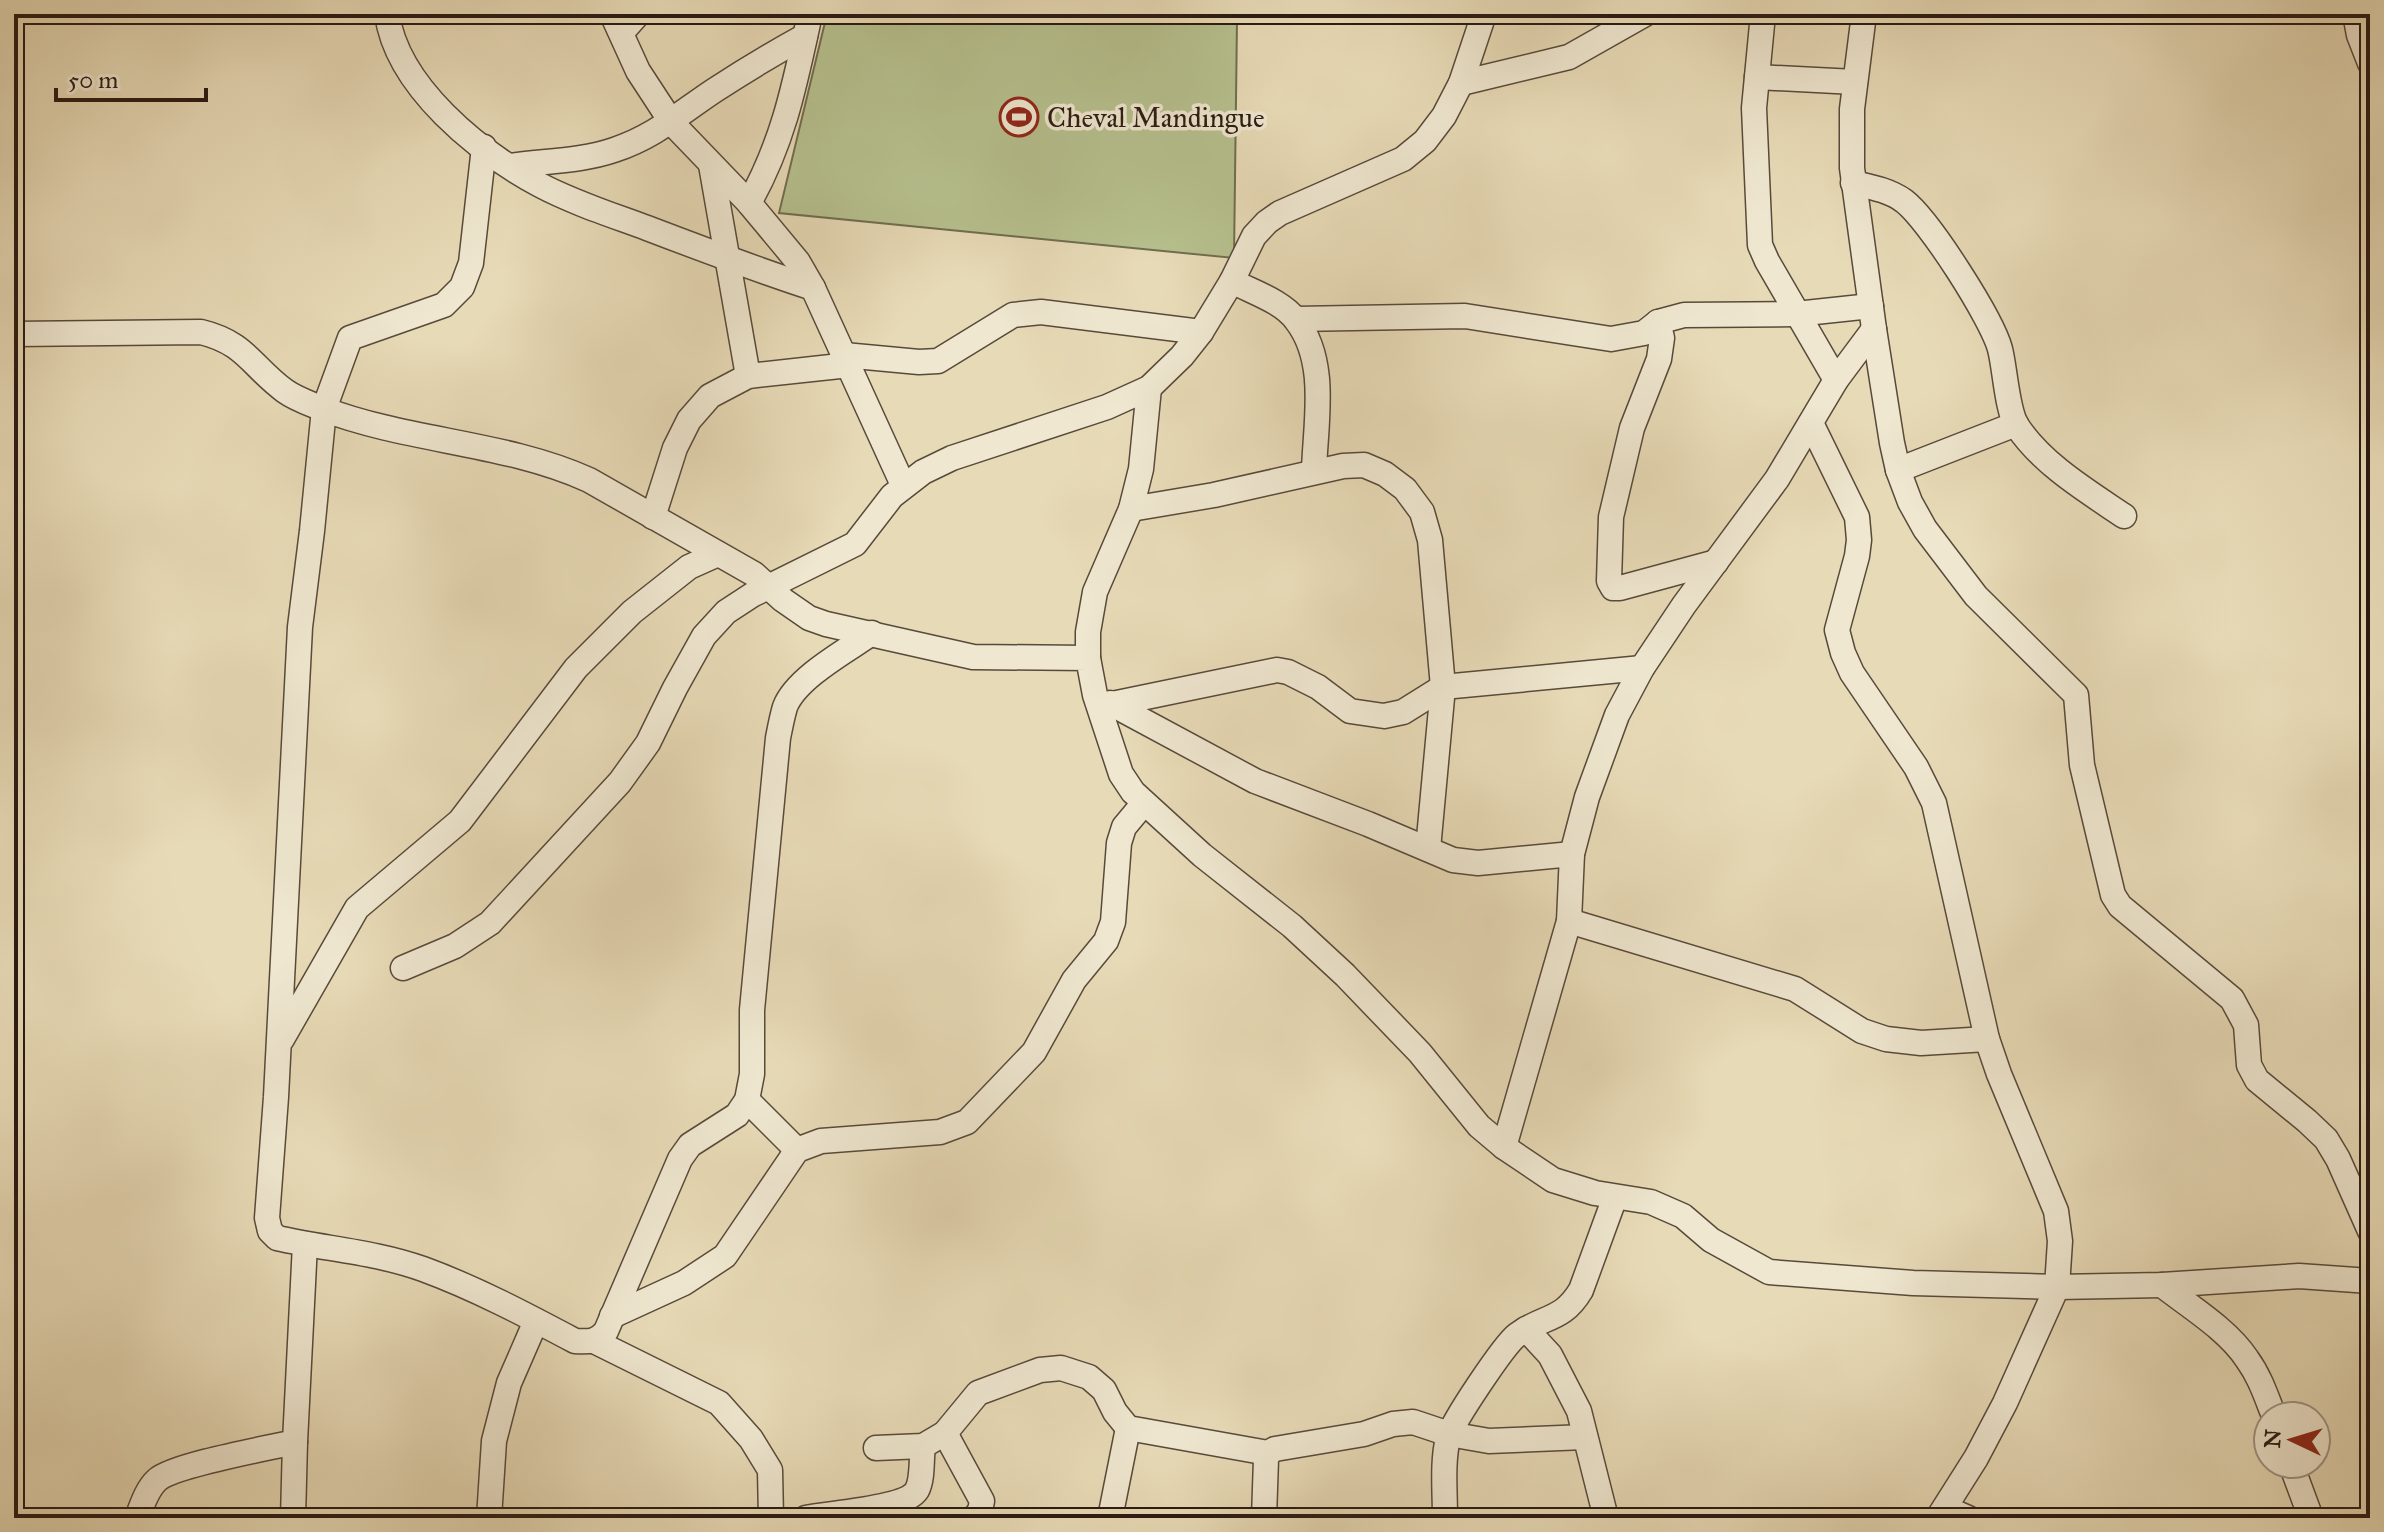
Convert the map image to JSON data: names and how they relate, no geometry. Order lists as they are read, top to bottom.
{
  "places": {
    "sports": ["Cheval Mandingue"]
  },
  "scale_bar": "50 m",
  "north": "left"
}
